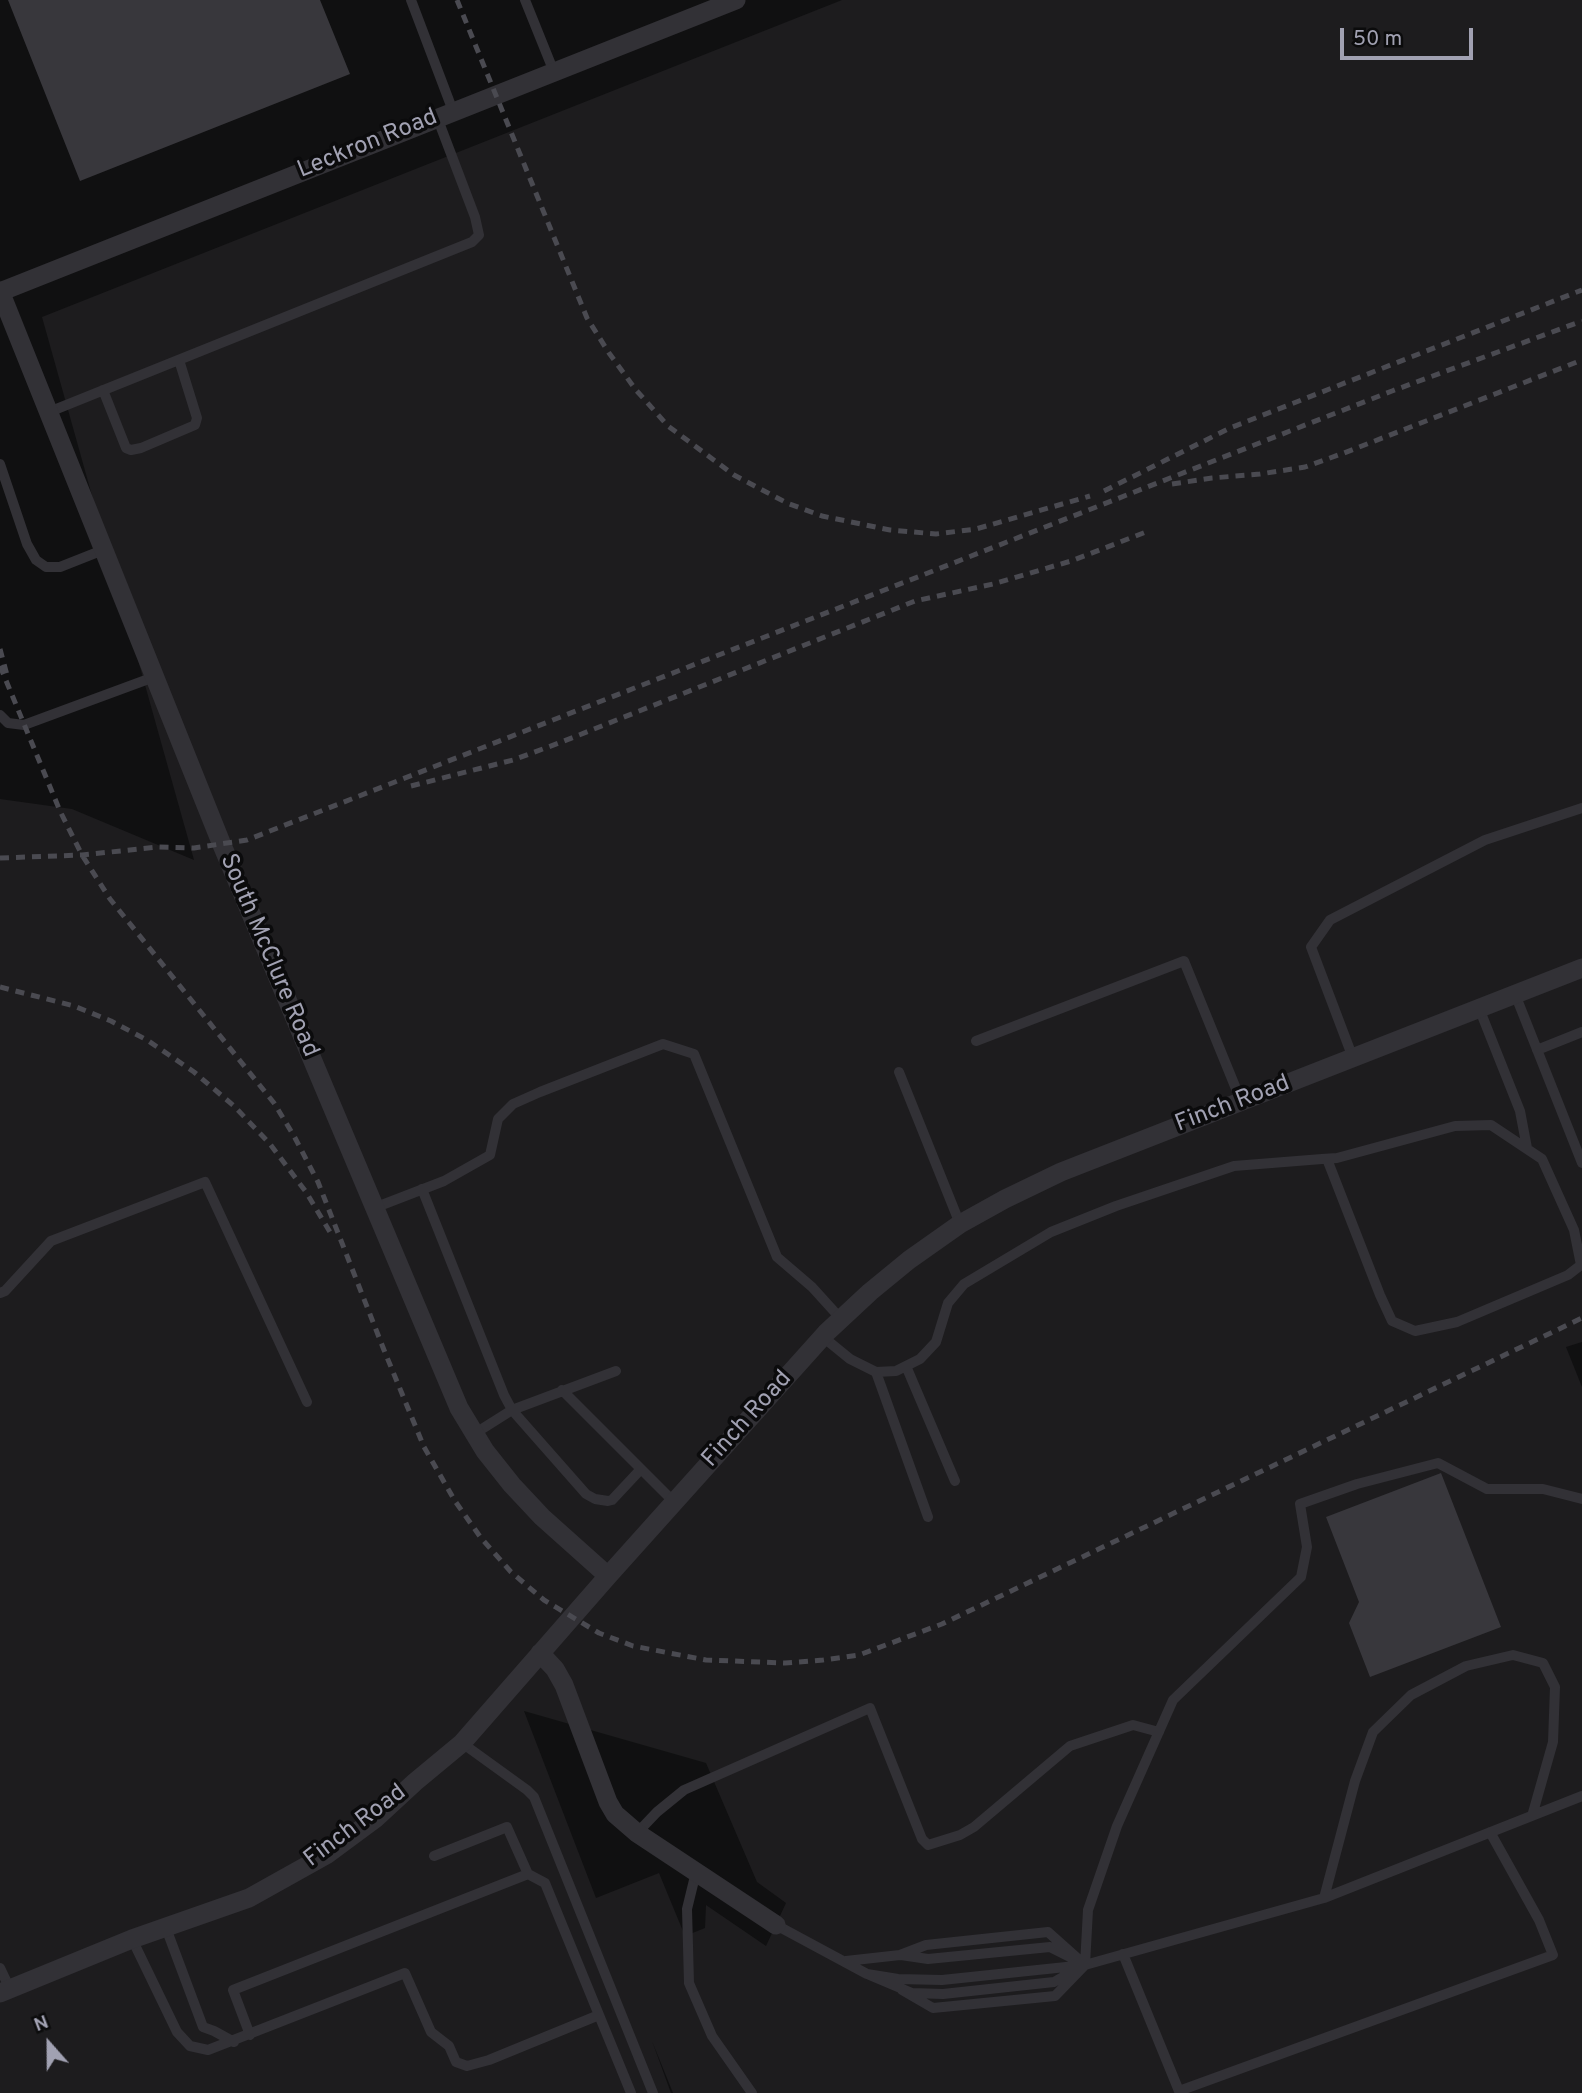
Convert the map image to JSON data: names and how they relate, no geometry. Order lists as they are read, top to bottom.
{
  "streets": {
    "street": ["Leckron Road", "South McClure Road", "Finch Road"]
  },
  "crossings": [
    ["Leckron Road", "South McClure Road"],
    ["South McClure Road", "Finch Road"]
  ],
  "scale_bar": "50 m",
  "north": "top"
}
